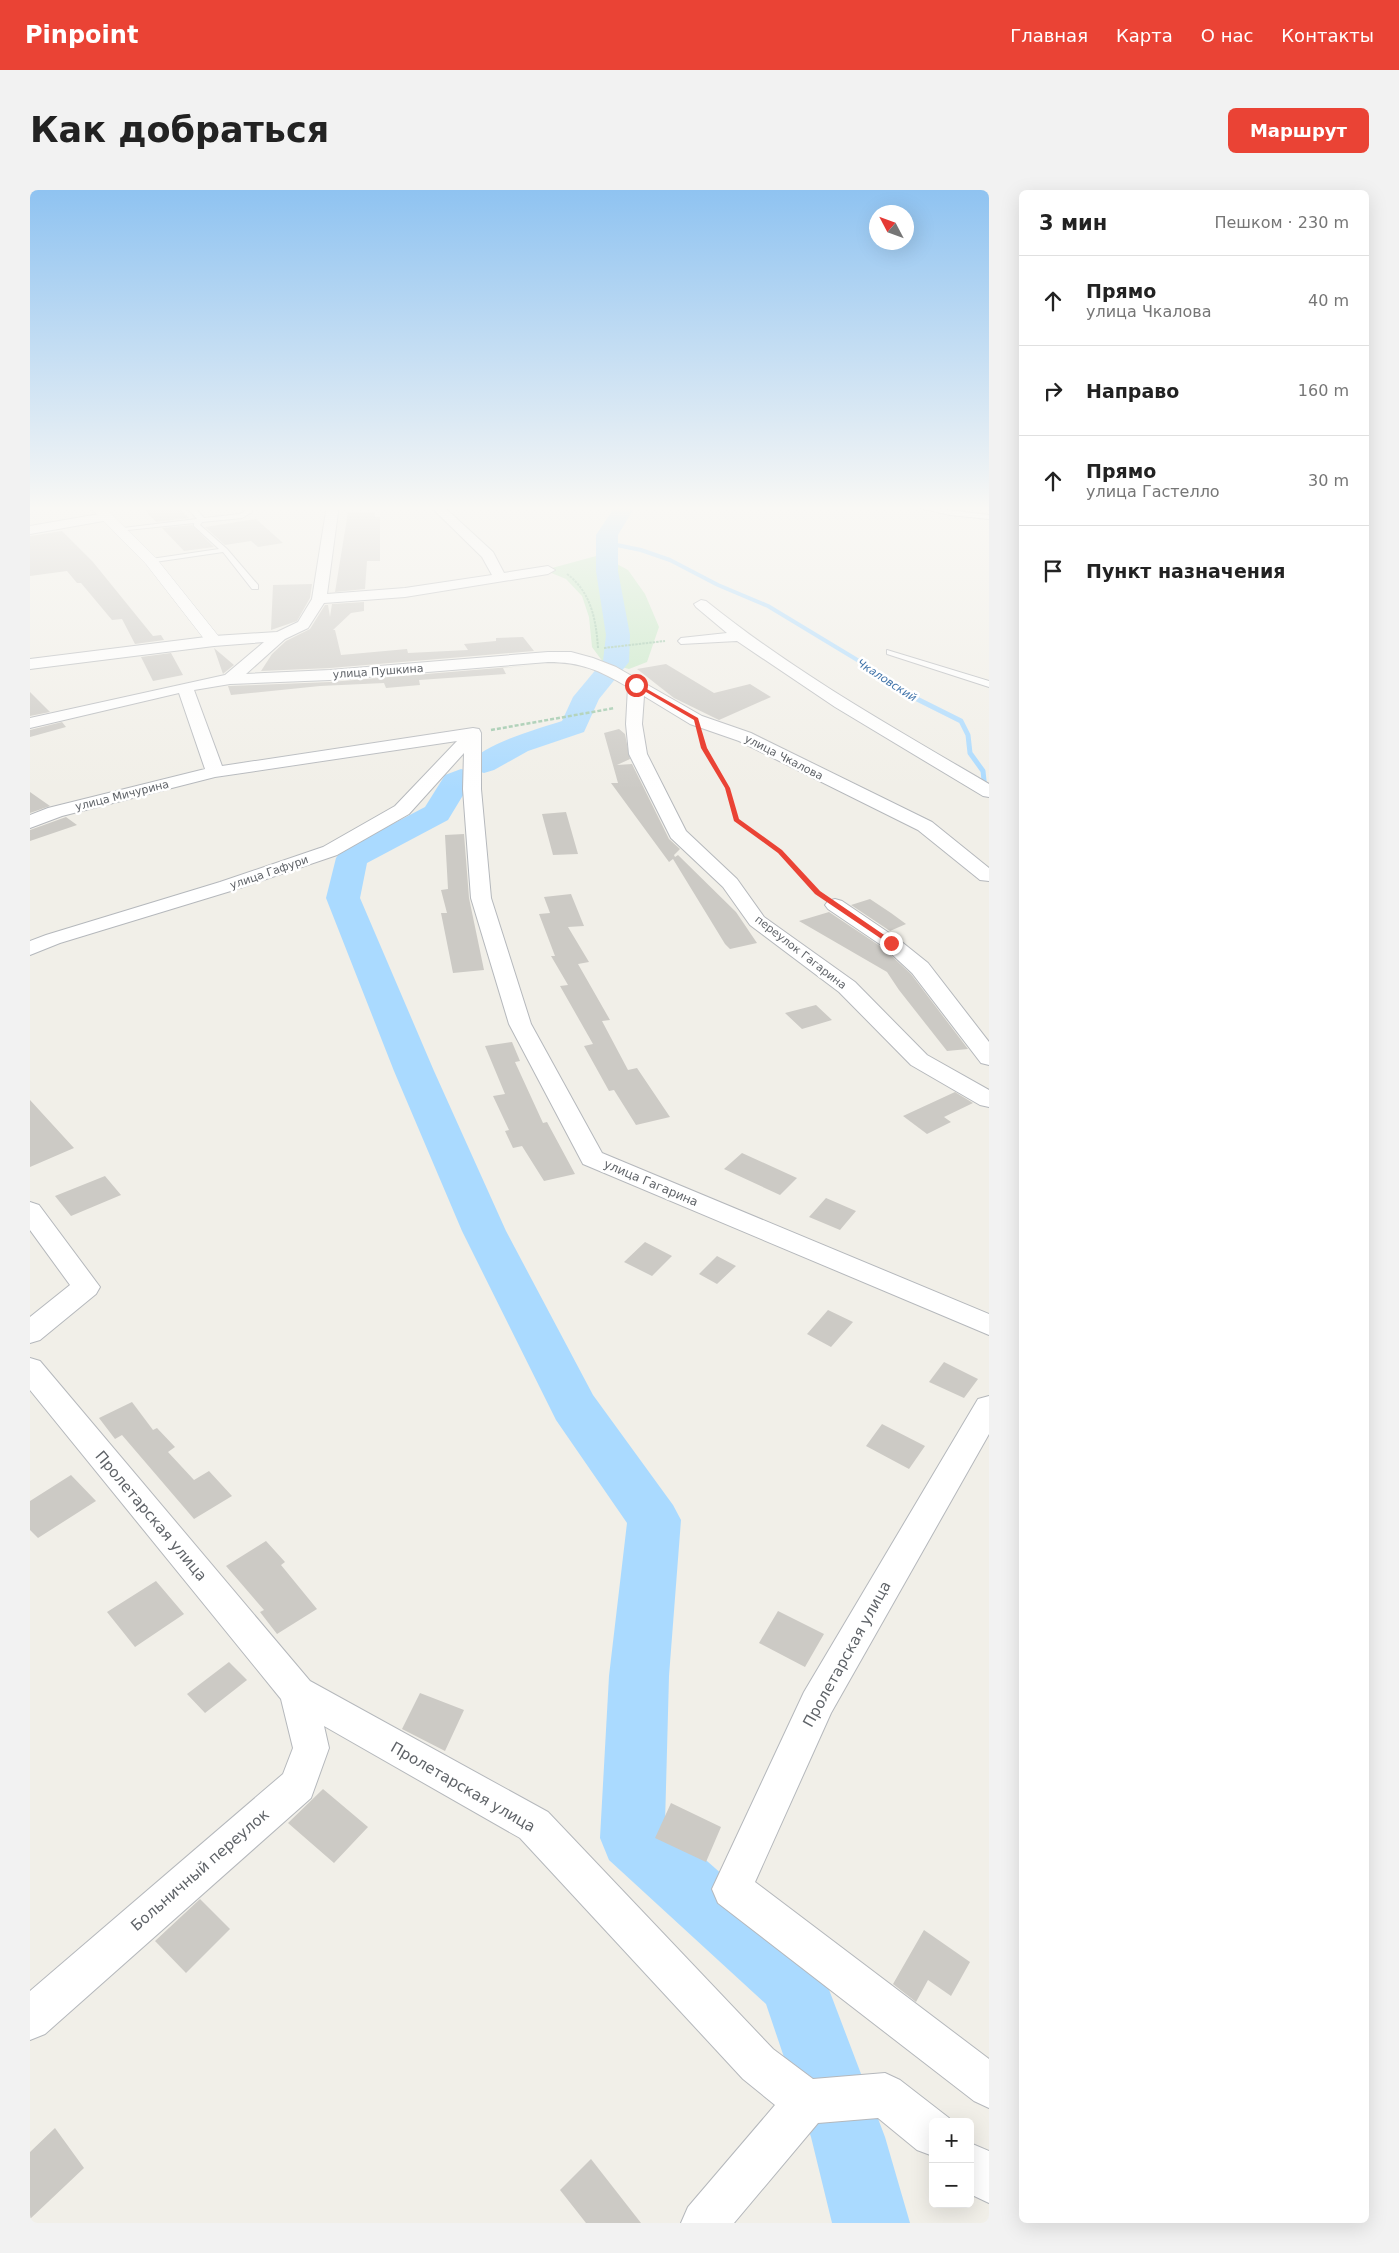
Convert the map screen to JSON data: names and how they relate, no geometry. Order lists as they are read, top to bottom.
{
  "streets": {
    "street": [
      "улица Пушкина",
      "улица Чкалова",
      "улица Мичурина",
      "улица Гафури",
      "переулок Гагарина",
      "улица Гагарина",
      "Пролетарская улица",
      "Больничный переулок"
    ]
  },
  "crossings": [
    ["улица Пушкина", "улица Чкалова"],
    ["улица Чкалова", "переулок Гагарина"],
    ["улица Мичурина", "улица Гафури"],
    ["улица Мичурина", "улица Гагарина"],
    ["улица Гафури", "улица Гагарина"],
    ["Пролетарская улица", "Больничный переулок"]
  ],
  "water": ["Чкаловский"],
  "north": "top left",
  "page": {
    "header": "Pinpoint",
    "nav": [
      "Главная",
      "Карта",
      "О нас",
      "Контакты"
    ],
    "buttons": "Маршрут",
    "title": "Как добраться",
    "heading": ["3 мин", "Пешком · 230 m"],
    "list": [
      ["Прямо", "улица Чкалова", "40 m"],
      ["Направо", "160 m"],
      ["Прямо", "улица Гастелло", "30 m"],
      "Пункт назначения"
    ],
    "map_buttons": ["+", "−"]
  }
}
